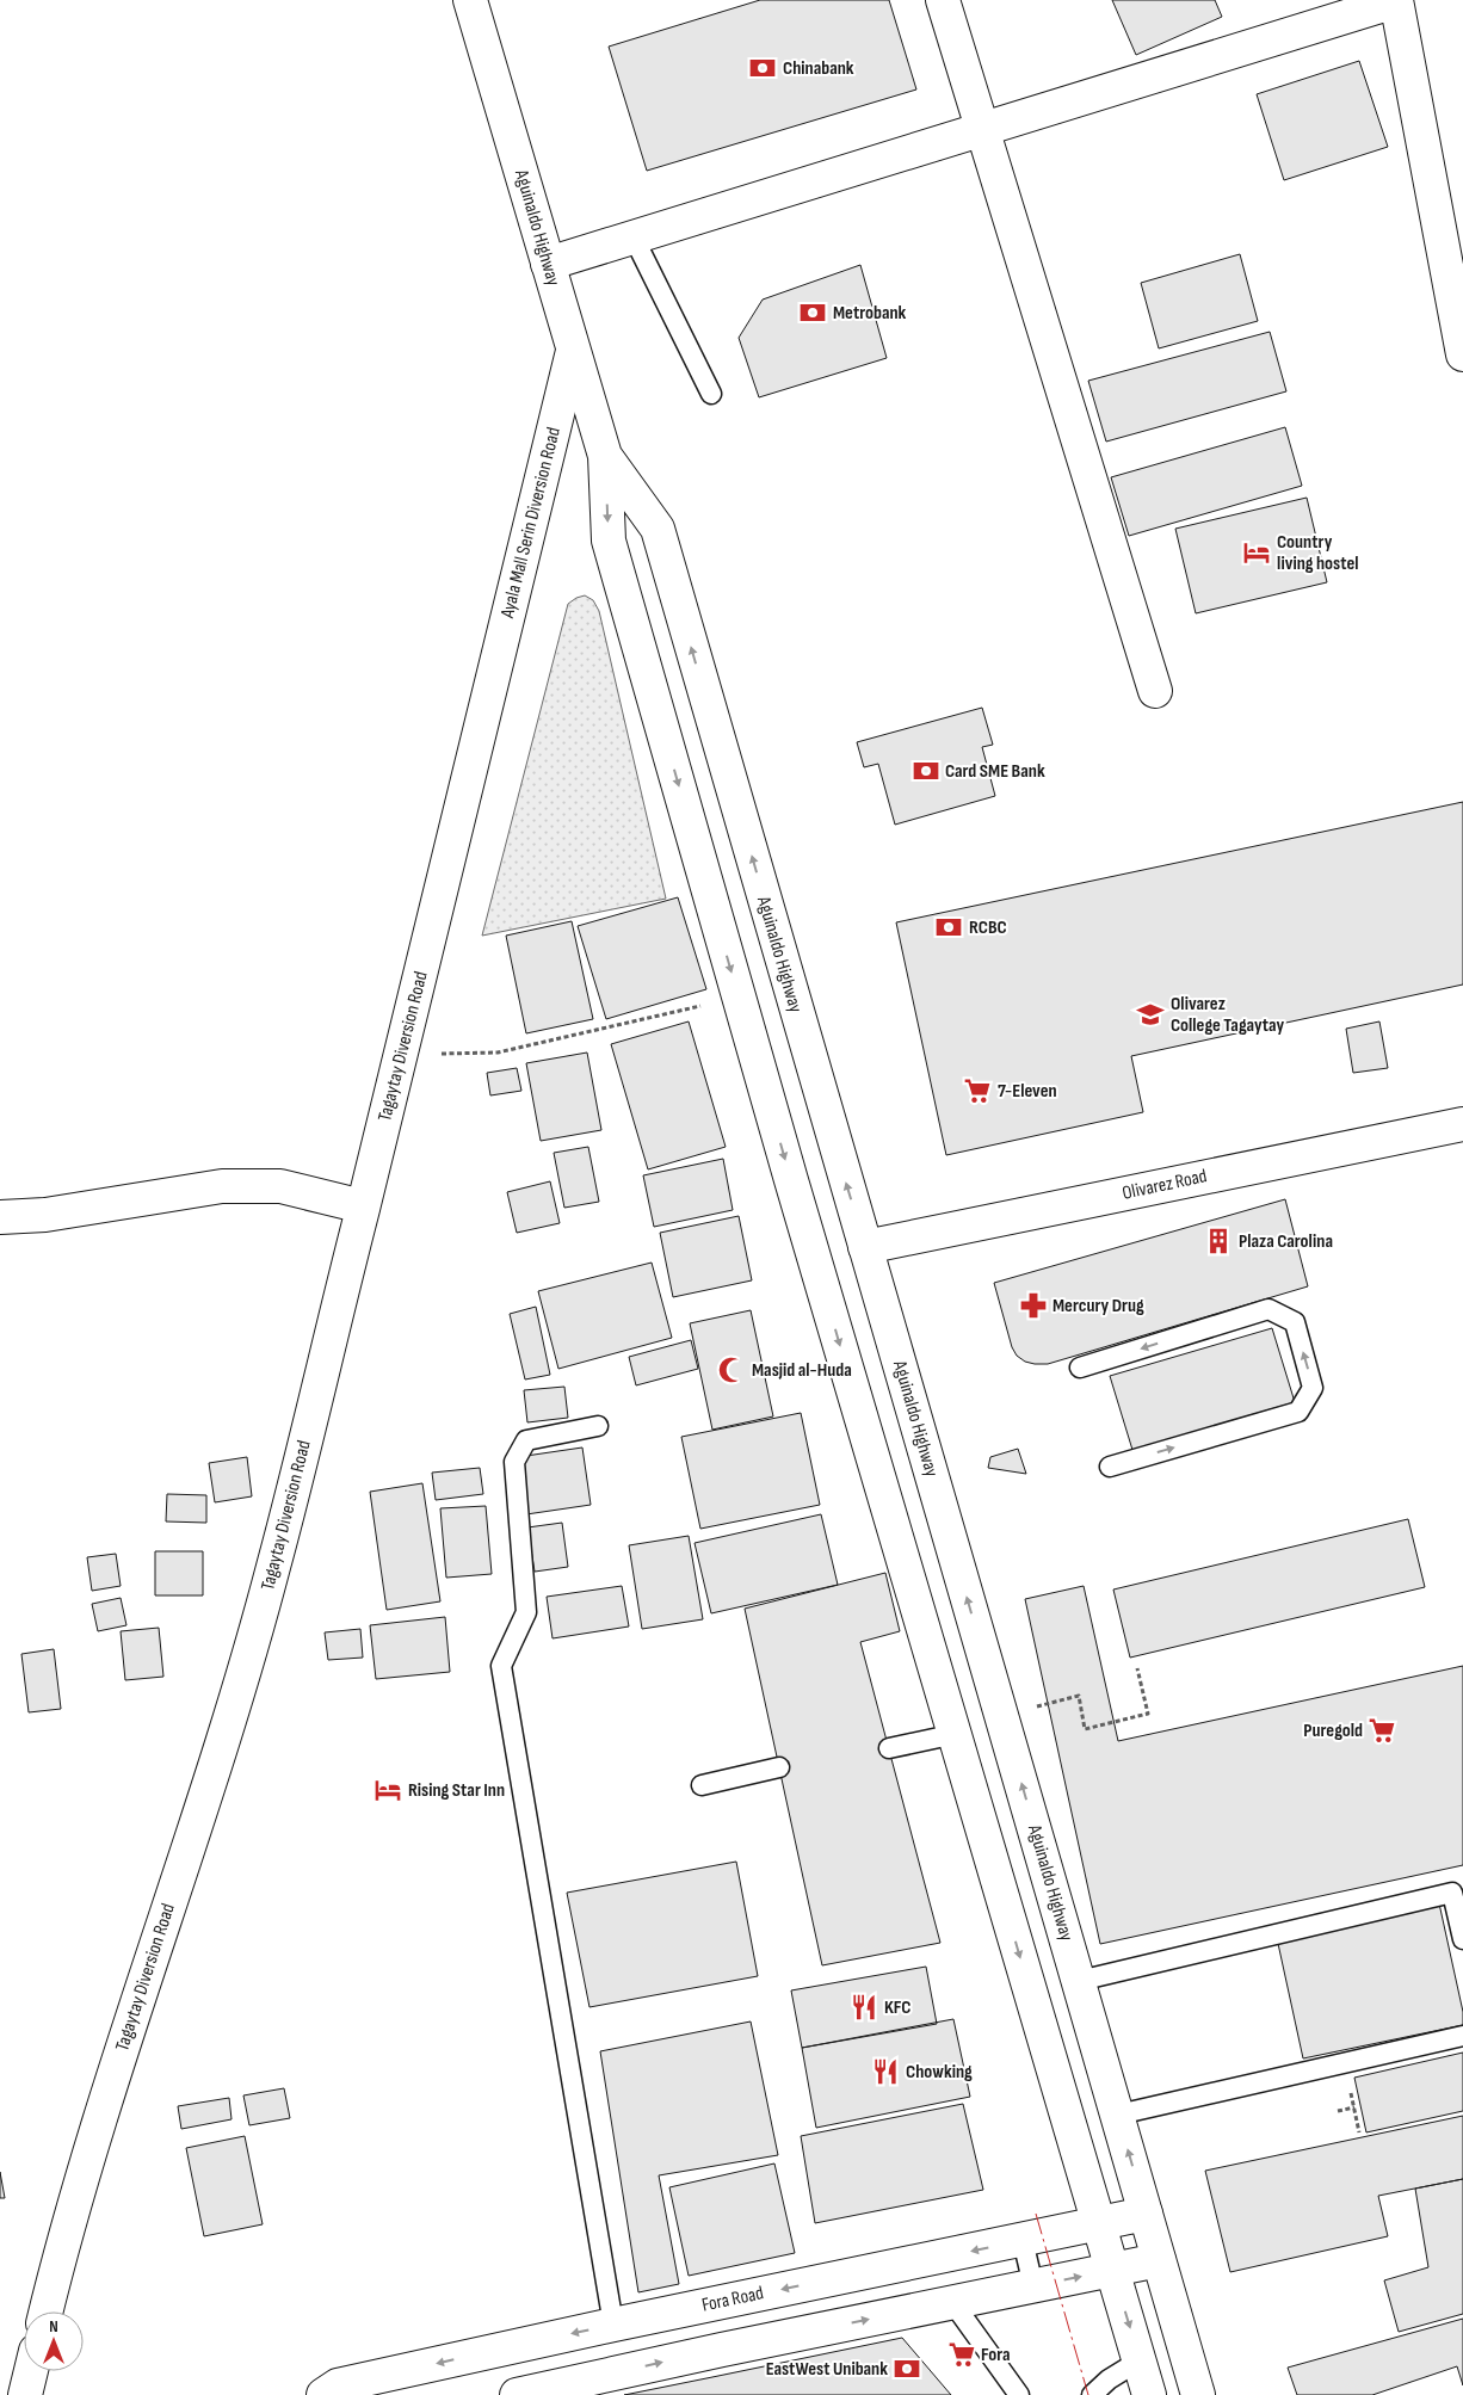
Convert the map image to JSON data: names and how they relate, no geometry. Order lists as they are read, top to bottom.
{
  "streets": {
    "street": [
      "Aguinaldo Highway",
      "Ayala Mall Serin Diversion Road",
      "Tagaytay Diversion Road",
      "Olivarez Road",
      "Fora Road"
    ]
  },
  "crossings": [
    ["Aguinaldo Highway", "Ayala Mall Serin Diversion Road"],
    ["Aguinaldo Highway", "Olivarez Road"],
    ["Aguinaldo Highway", "Fora Road"],
    ["Ayala Mall Serin Diversion Road", "Tagaytay Diversion Road"]
  ],
  "places": {
    "bank": [
      "Chinabank",
      "Metrobank",
      "Card SME Bank",
      "RCBC",
      "EastWest Unibank"
    ],
    "hotel": ["Country living hostel", "Rising Star Inn"],
    "school or university": ["Olivarez College Tagaytay"],
    "supermarket": ["7-Eleven", "Puregold", "Fora"],
    "building": ["Plaza Carolina"],
    "pharmacy": ["Mercury Drug"],
    "mosque": ["Masjid al-Huda"],
    "restaurant": ["KFC", "Chowking"]
  },
  "north": "top"
}
